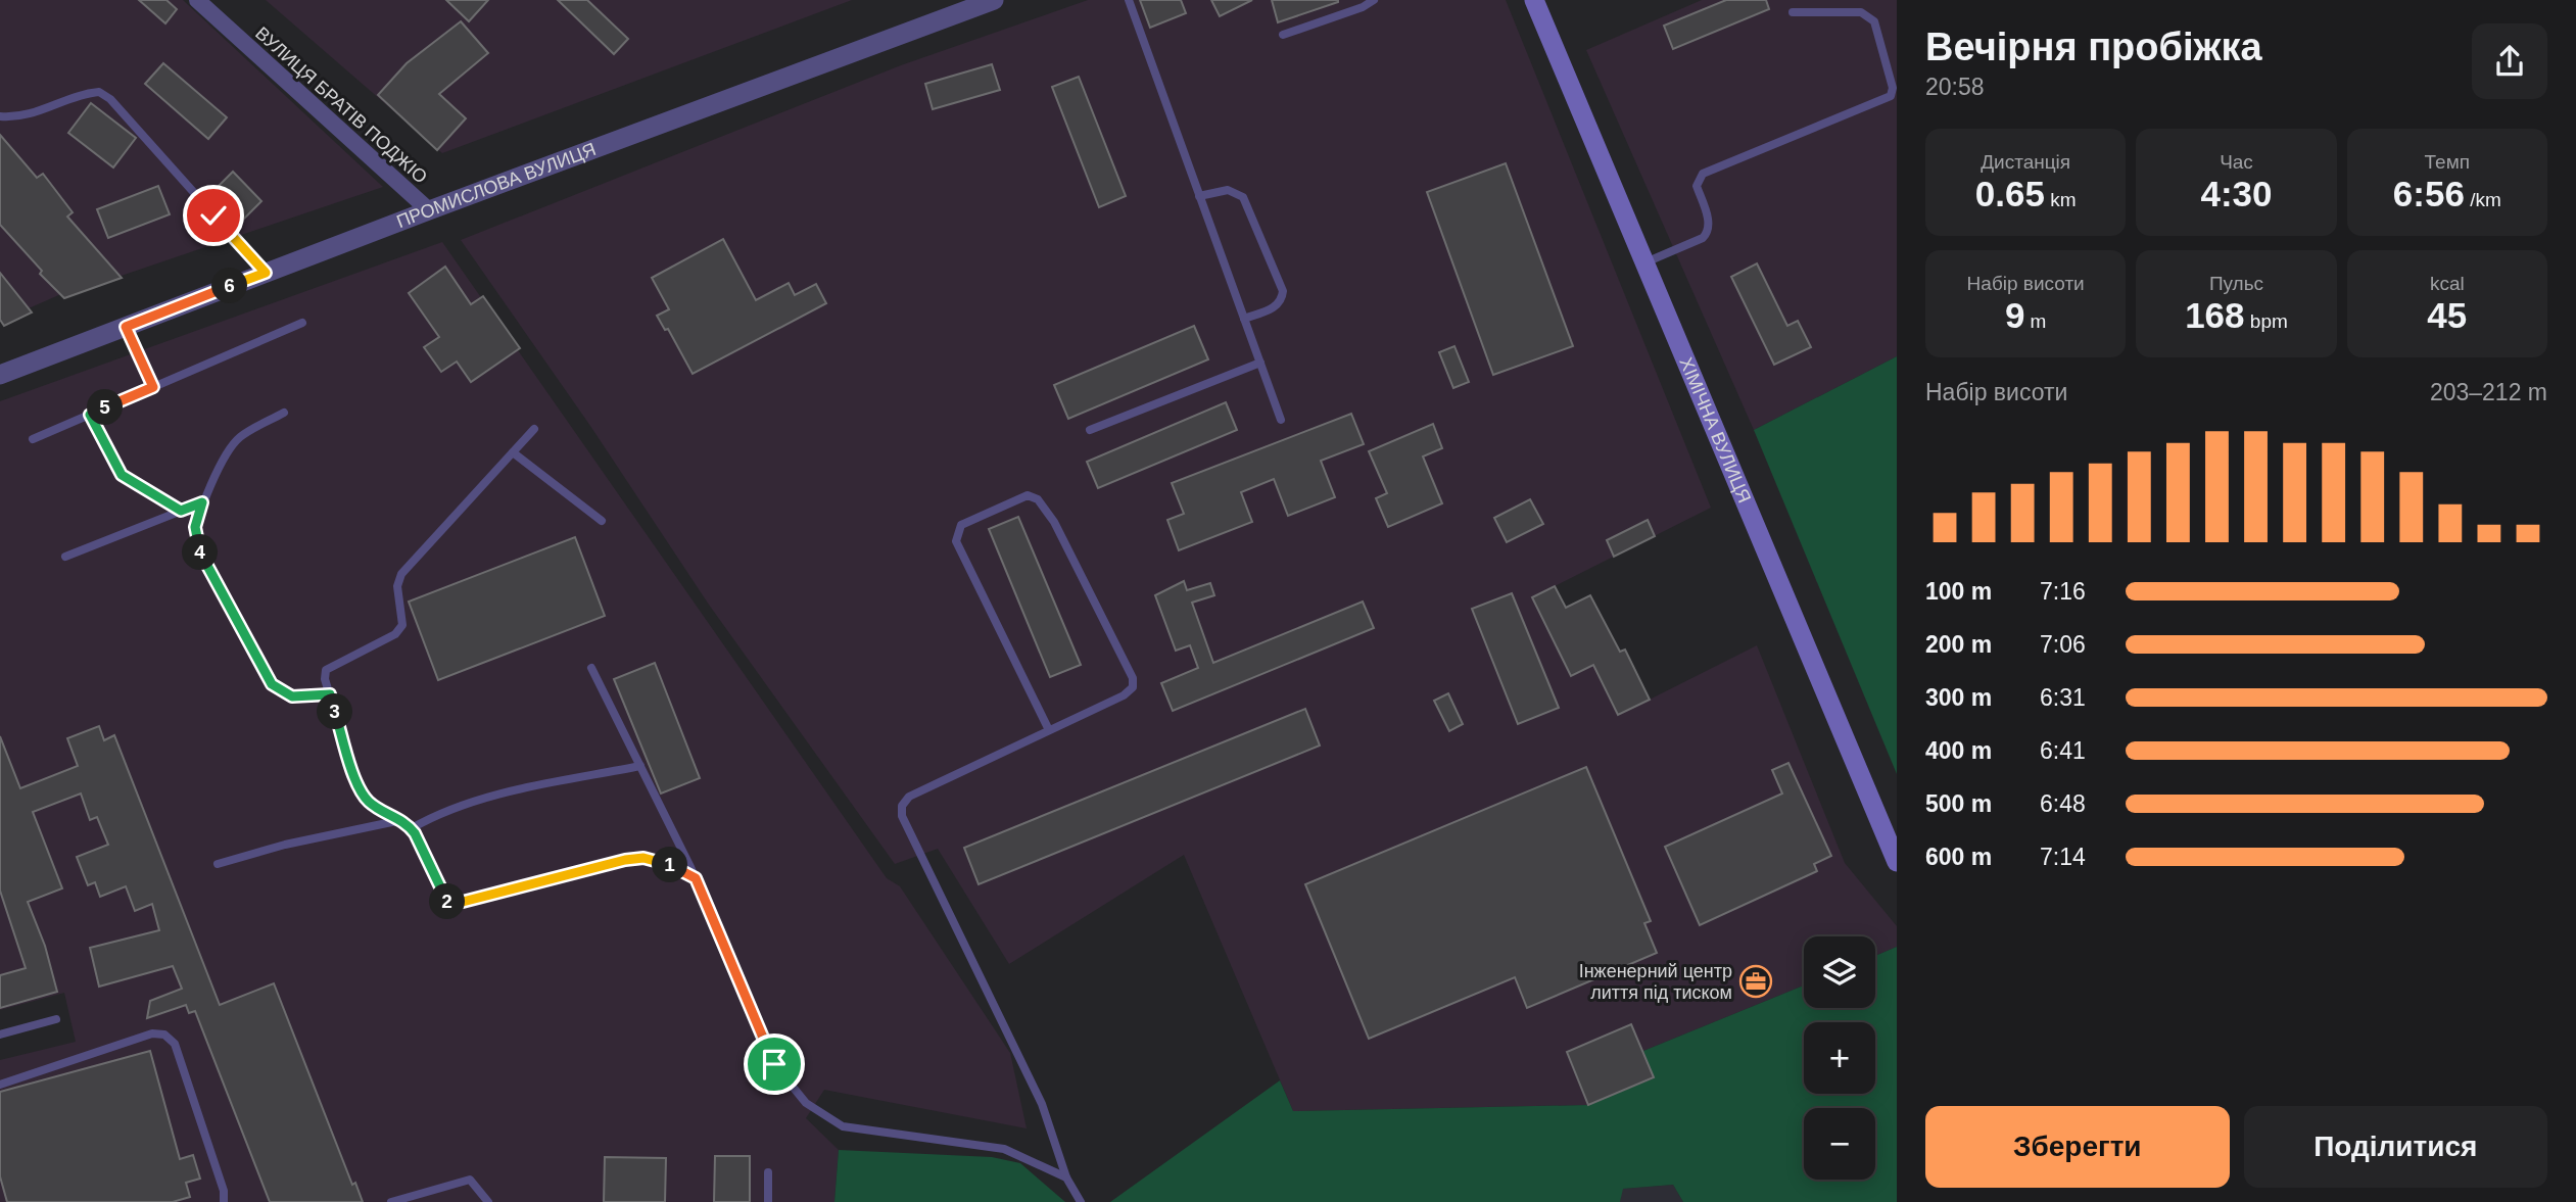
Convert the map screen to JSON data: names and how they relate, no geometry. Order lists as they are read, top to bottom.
{
  "streets": {
    "main road": ["ХІМІЧНА ВУЛИЦЯ"],
    "street": ["ВУЛИЦЯ БРАТІВ ПОДЖІО", "ПРОМИСЛОВА ВУЛИЦЯ"]
  },
  "crossings": [
    ["ВУЛИЦЯ БРАТІВ ПОДЖІО", "ПРОМИСЛОВА ВУЛИЦЯ"]
  ],
  "places": {
    "office": ["Інженерний центр лиття під тиском"]
  },
  "page": {
    "heading": ["Вечірня пробіжка", "20:58"],
    "stats": [
      ["Дистанція", "0.65 km"],
      ["Час", "4:30"],
      ["Темп", "6:56 /km"],
      ["Набір висоти", "9 m"],
      ["Пульс", "168 bpm"],
      ["kcal", "45"]
    ],
    "pins": [
      "6",
      "5",
      "4",
      "3",
      "1",
      "2"
    ],
    "chart": ["Набір висоти", "203–212 m"],
    "list": [
      {
        "name": "100 m",
        "note": "7:16"
      },
      {
        "name": "200 m",
        "note": "7:06"
      },
      {
        "name": "300 m",
        "note": "6:31"
      },
      {
        "name": "400 m",
        "note": "6:41"
      },
      {
        "name": "500 m",
        "note": "6:48"
      },
      {
        "name": "600 m",
        "note": "7:14"
      }
    ],
    "map_buttons": ["+", "−"],
    "buttons": ["Зберегти", "Поділитися"]
  }
}
